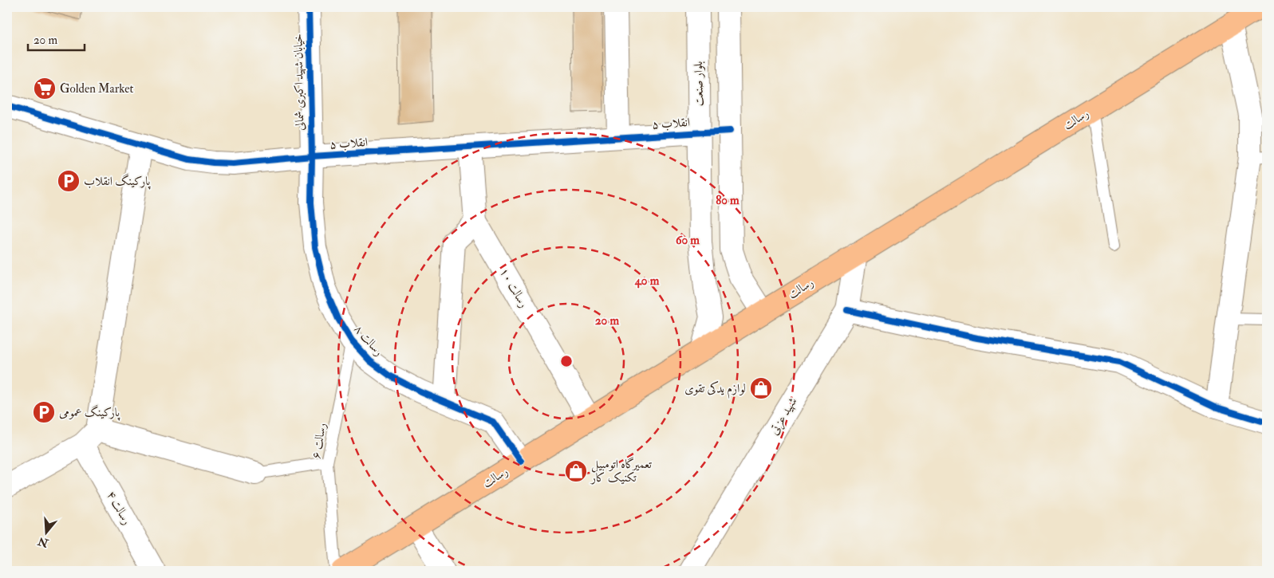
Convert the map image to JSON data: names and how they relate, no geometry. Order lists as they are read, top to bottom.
{
  "streets": {
    "main road": ["رسالت"],
    "street": [
      "خیابان شهید اکبری شمالی",
      "بلوار صنعت",
      "انقلاب ۵",
      "رسالت ۱۰",
      "رسالت ۸",
      "شهید عزتی",
      "رسالت ۴"
    ],
    "lane": ["رسالت ۶"]
  },
  "crossings": [
    ["خیابان شهید اکبری شمالی", "انقلاب ۵"],
    ["خیابان شهید اکبری شمالی", "رسالت ۸"],
    ["بلوار صنعت", "رسالت"],
    ["بلوار صنعت", "انقلاب ۵"],
    ["رسالت", "رسالت ۱۰"],
    ["رسالت", "رسالت ۸"],
    ["رسالت", "شهید عزتی"],
    ["انقلاب ۵", "رسالت ۱۰"],
    ["انقلاب ۵", "رسالت ۸"],
    ["رسالت ۸", "رسالت ۶"]
  ],
  "places": {
    "supermarket": ["Golden Market"],
    "parking": ["پارکینگ انقلاب", "پارکینگ عمومی"],
    "shop": ["لوازم یدکی تقوی", "تعمیرگاه اتومبیل تکنیک کار"]
  },
  "scale_bar": "20 m",
  "north": "bottom",
  "rings": [
    "80 m",
    "60 m",
    "40 m",
    "20 m"
  ]
}
